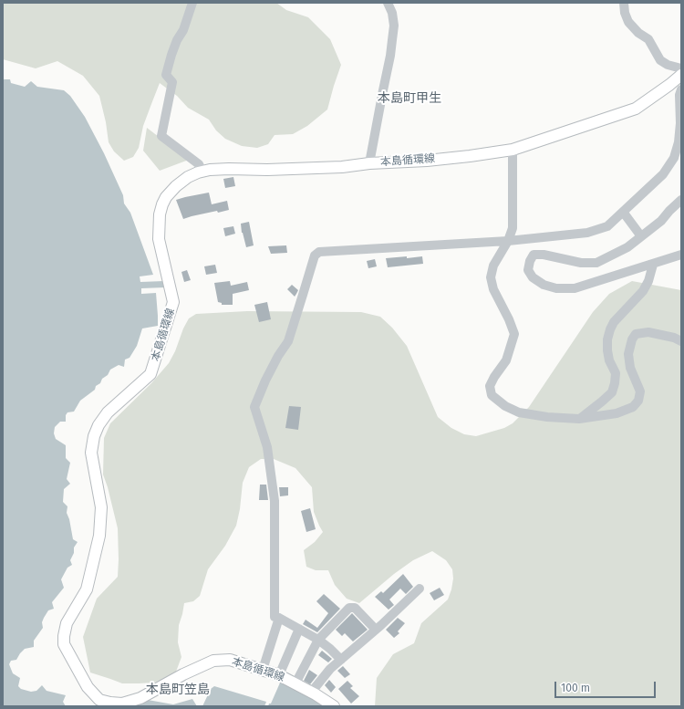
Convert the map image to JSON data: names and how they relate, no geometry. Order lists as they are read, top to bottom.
{
  "streets": {
    "main road": ["本島循環線"]
  },
  "districts": ["本島町甲生", "本島町笠島"],
  "scale_bar": "100 m"
}
